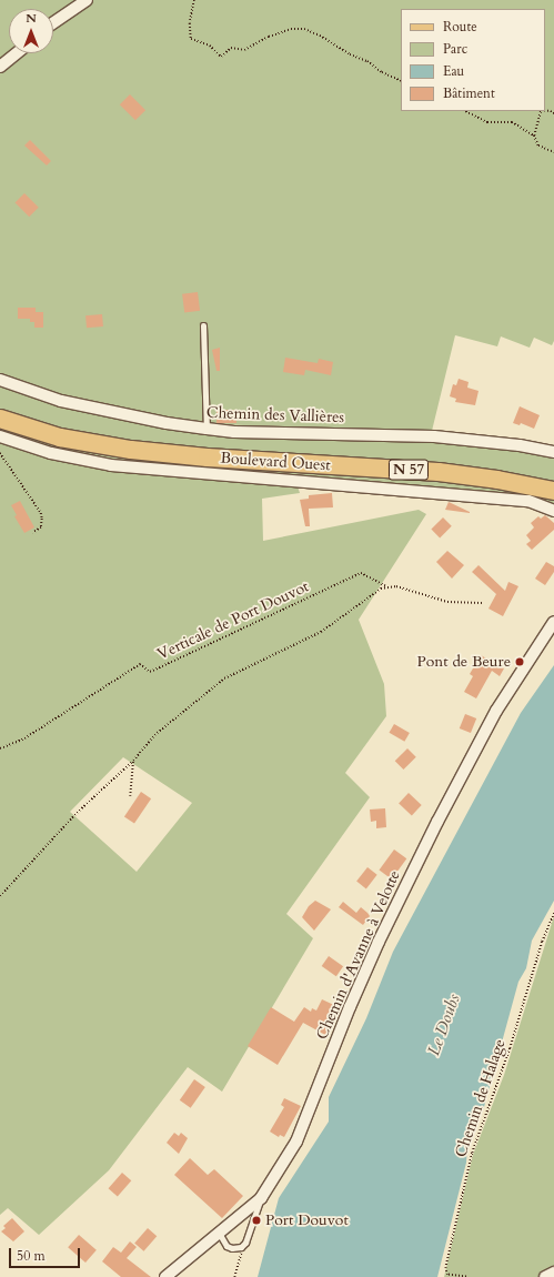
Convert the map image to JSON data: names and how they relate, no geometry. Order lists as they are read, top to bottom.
{
  "streets": {
    "main road": ["Boulevard Ouest", "N 57"],
    "street": ["Chemin des Vallières", "Chemin d'Avanne à Velotte"],
    "path": ["Verticale de Port Douvot", "Chemin de Halage"]
  },
  "water": ["Le Doubs"],
  "places": ["Pont de Beure", "Port Douvot"],
  "legend": [
    "Route",
    "Parc",
    "Eau",
    "Bâtiment"
  ],
  "scale_bar": "50 m",
  "north": "top"
}
